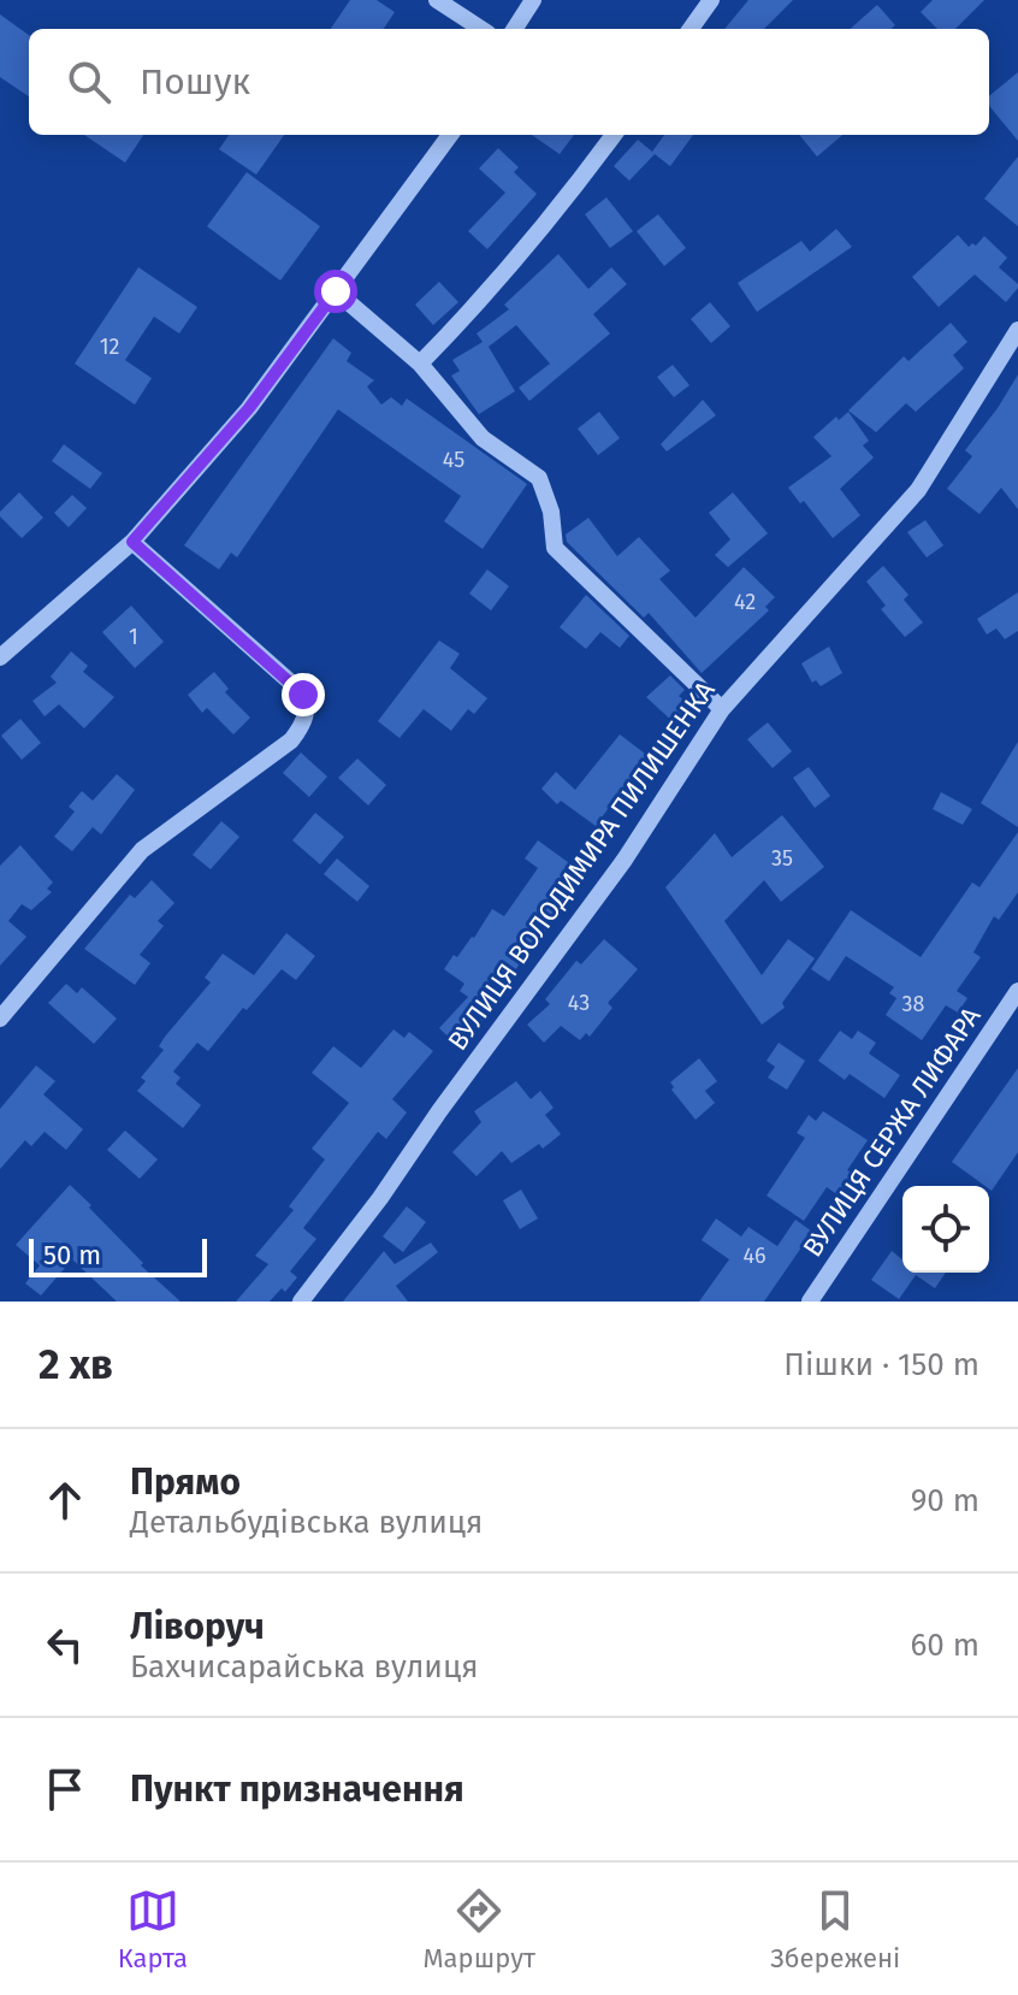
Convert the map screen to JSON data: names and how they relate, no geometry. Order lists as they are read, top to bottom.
{
  "streets": {
    "street": ["ВУЛИЦЯ ВОЛОДИМИРА ПИЛИШЕНКА", "ВУЛИЦЯ СЕРЖА ЛИФАРА"]
  },
  "house_numbers": [
    "12",
    "45",
    "42",
    "1",
    "35",
    "43",
    "38",
    "46"
  ],
  "scale_bar": "50 m",
  "page": {
    "search": "Пошук",
    "scale": "50 m",
    "heading": ["2 хв", "Пішки · 150 m"],
    "list": [
      ["Прямо", "Детальбудівська вулиця", "90 m"],
      ["Ліворуч", "Бахчисарайська вулиця", "60 m"],
      "Пункт призначення"
    ],
    "nav": ["Карта", "Маршрут", "Збережені"]
  }
}
